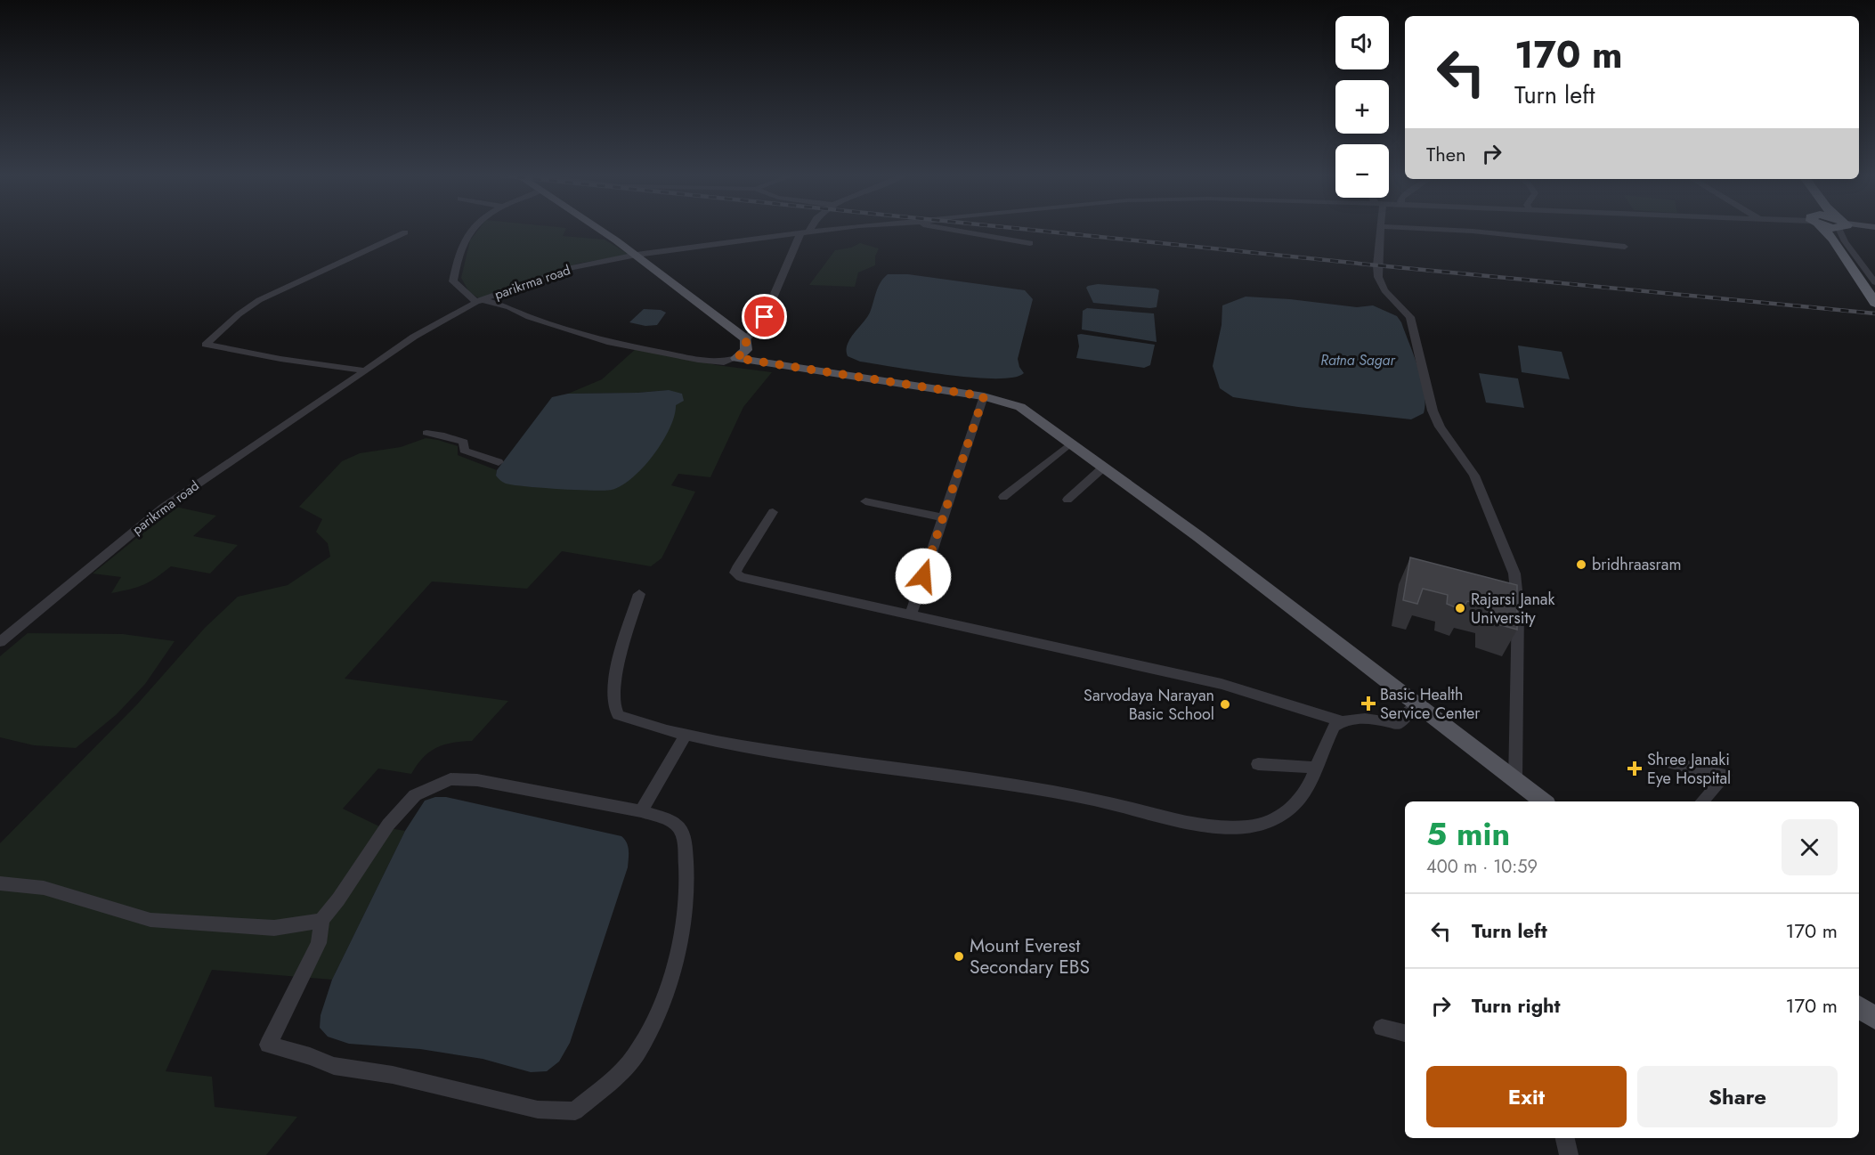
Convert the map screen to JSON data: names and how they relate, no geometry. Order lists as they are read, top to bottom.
{
  "streets": {
    "street": ["parikrma road"]
  },
  "water": ["Ratna Sagar"],
  "places": {
    "other": [
      "bridhraasram",
      "Rajarsi Janak University",
      "Sarvodaya Narayan Basic School",
      "Mount Everest Secondary EBS"
    ],
    "health": ["Basic Health Service Center", "Shree Janaki Eye Hospital"]
  },
  "page": {
    "map_buttons": ["+", "−"],
    "turn": ["170 m", "Turn left"],
    "then": "Then",
    "heading": ["5 min", "400 m · 10:59"],
    "list": [
      {
        "name": "Turn left",
        "value": "170 m"
      },
      {
        "name": "Turn right",
        "value": "170 m"
      }
    ],
    "buttons": ["Exit", "Share"]
  }
}
